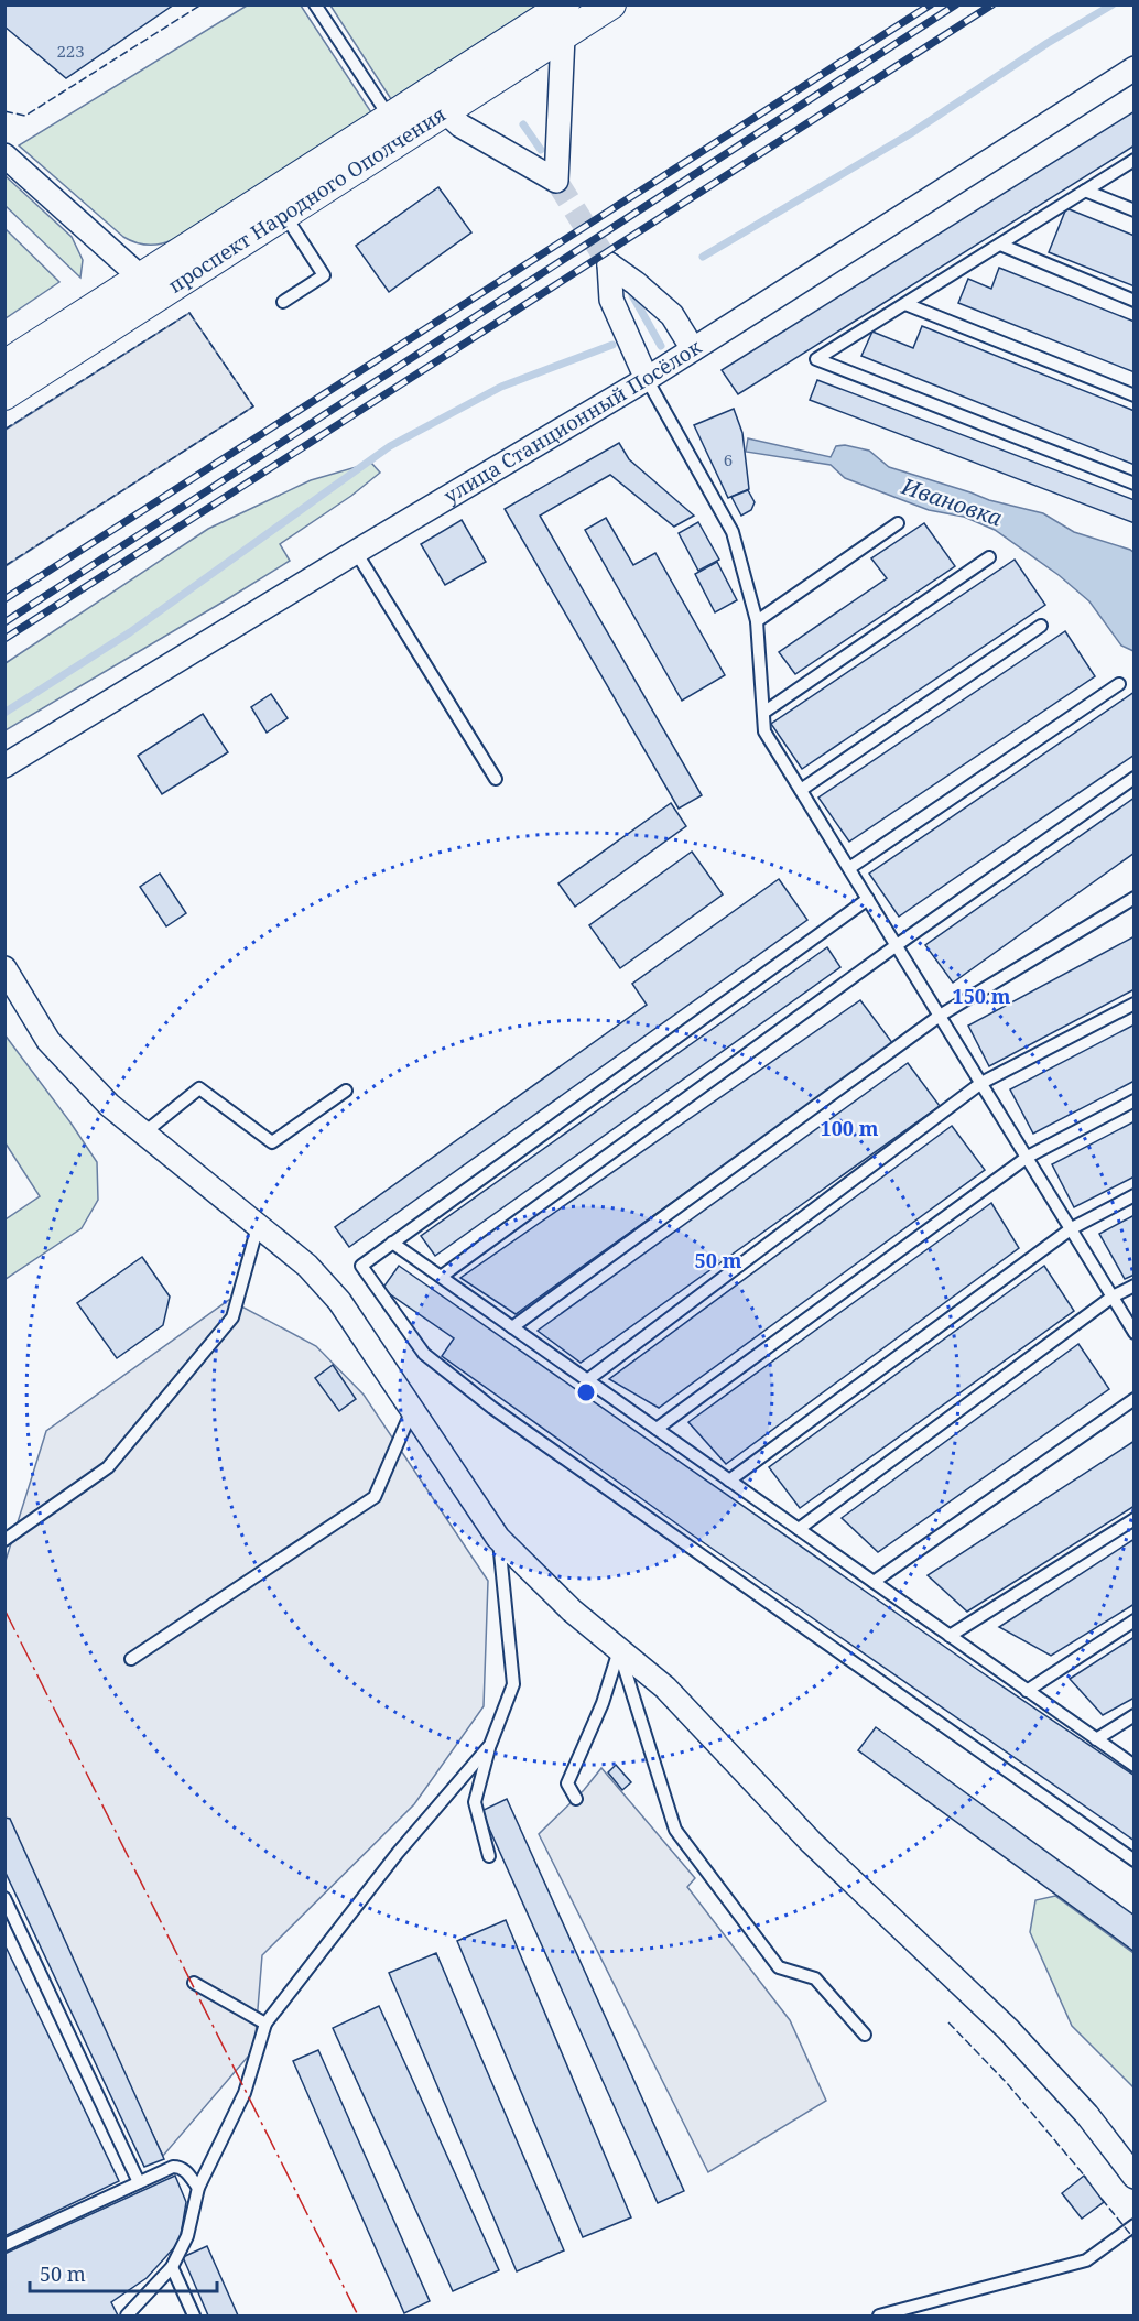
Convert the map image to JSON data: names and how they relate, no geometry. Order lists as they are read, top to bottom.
{
  "streets": {
    "street": ["проспект Народного Ополчения", "улица Станционный Посёлок"]
  },
  "water": ["Ивановка"],
  "house_numbers": ["223", "6"],
  "scale_bar": "50 m",
  "rings": ["150 m", "100 m", "50 m"]
}
